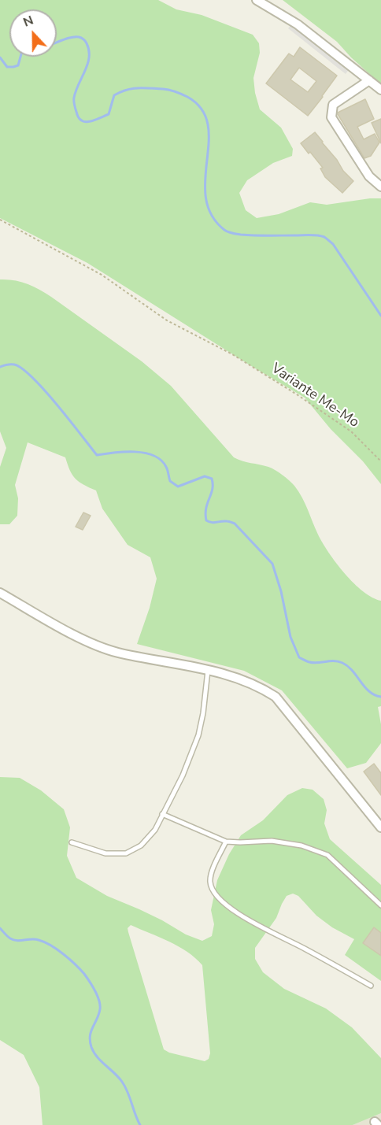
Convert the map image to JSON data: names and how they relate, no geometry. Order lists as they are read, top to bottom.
{
  "streets": {
    "path": ["Variante Me-Mo"]
  },
  "north": "top"
}
